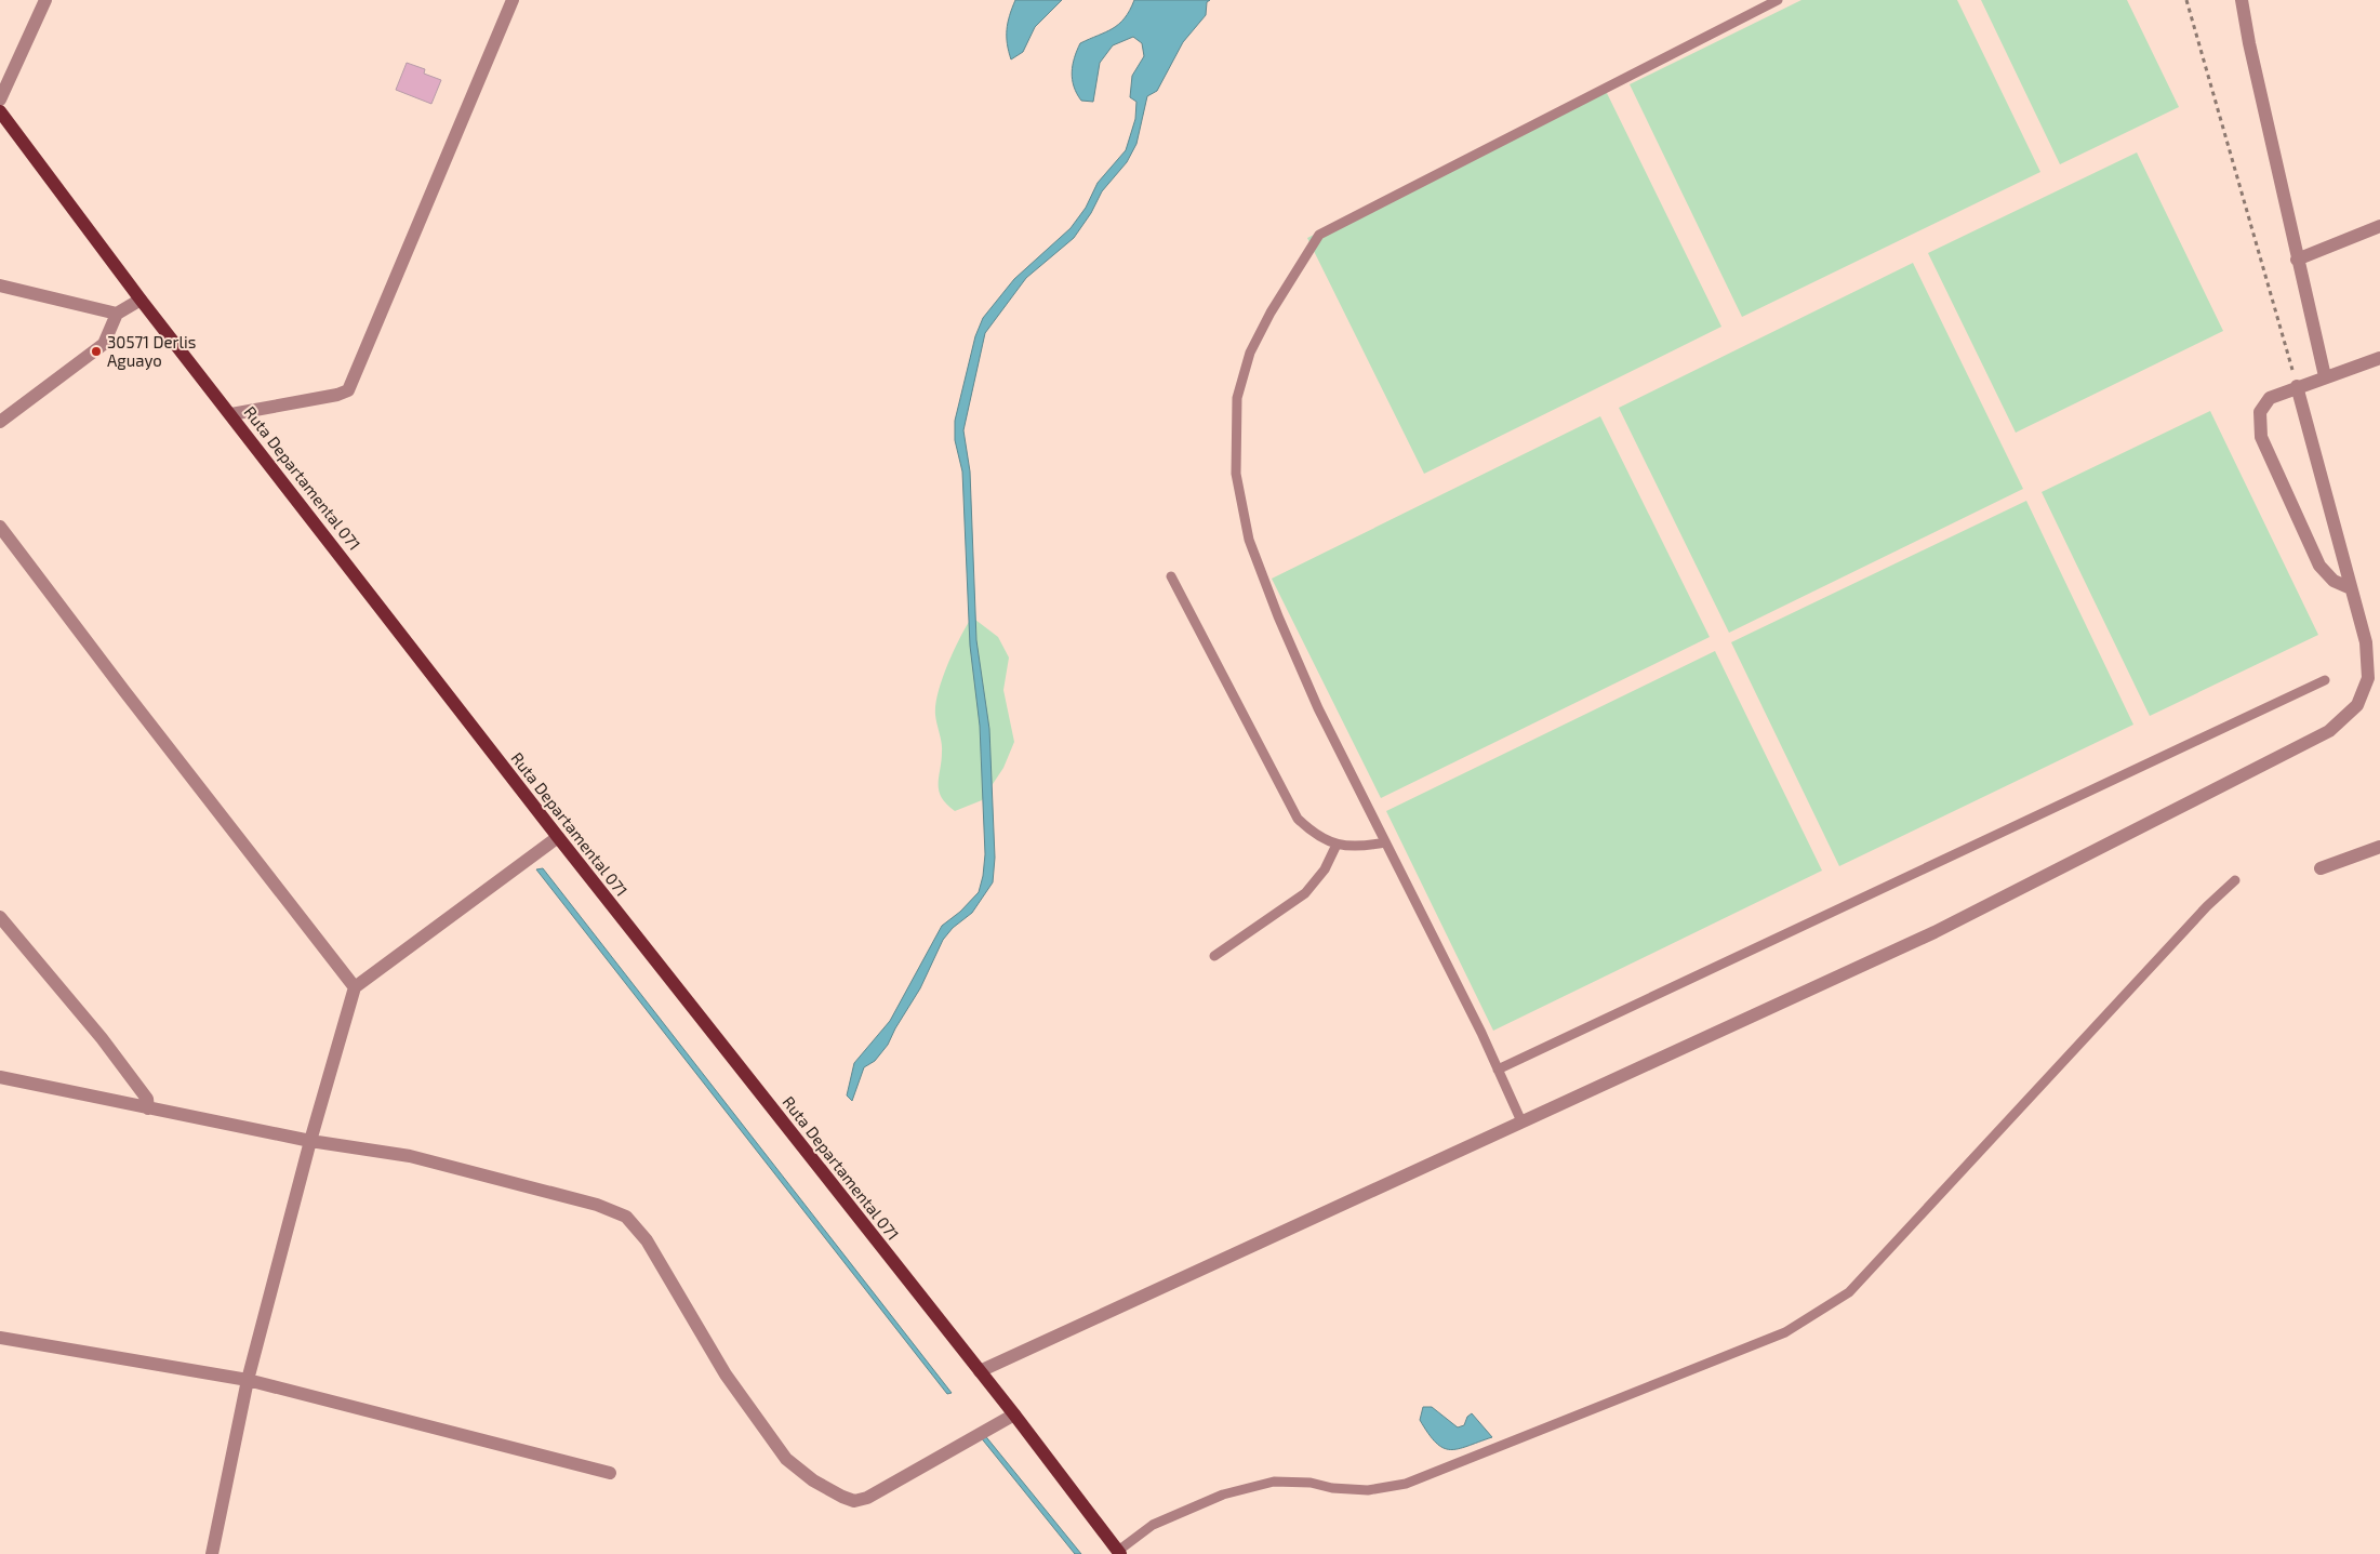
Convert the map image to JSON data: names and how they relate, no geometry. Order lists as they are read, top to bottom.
{
  "streets": {
    "main road": ["Ruta Departamental 071"]
  },
  "places": ["30571 Derlis Aguayo"]
}
